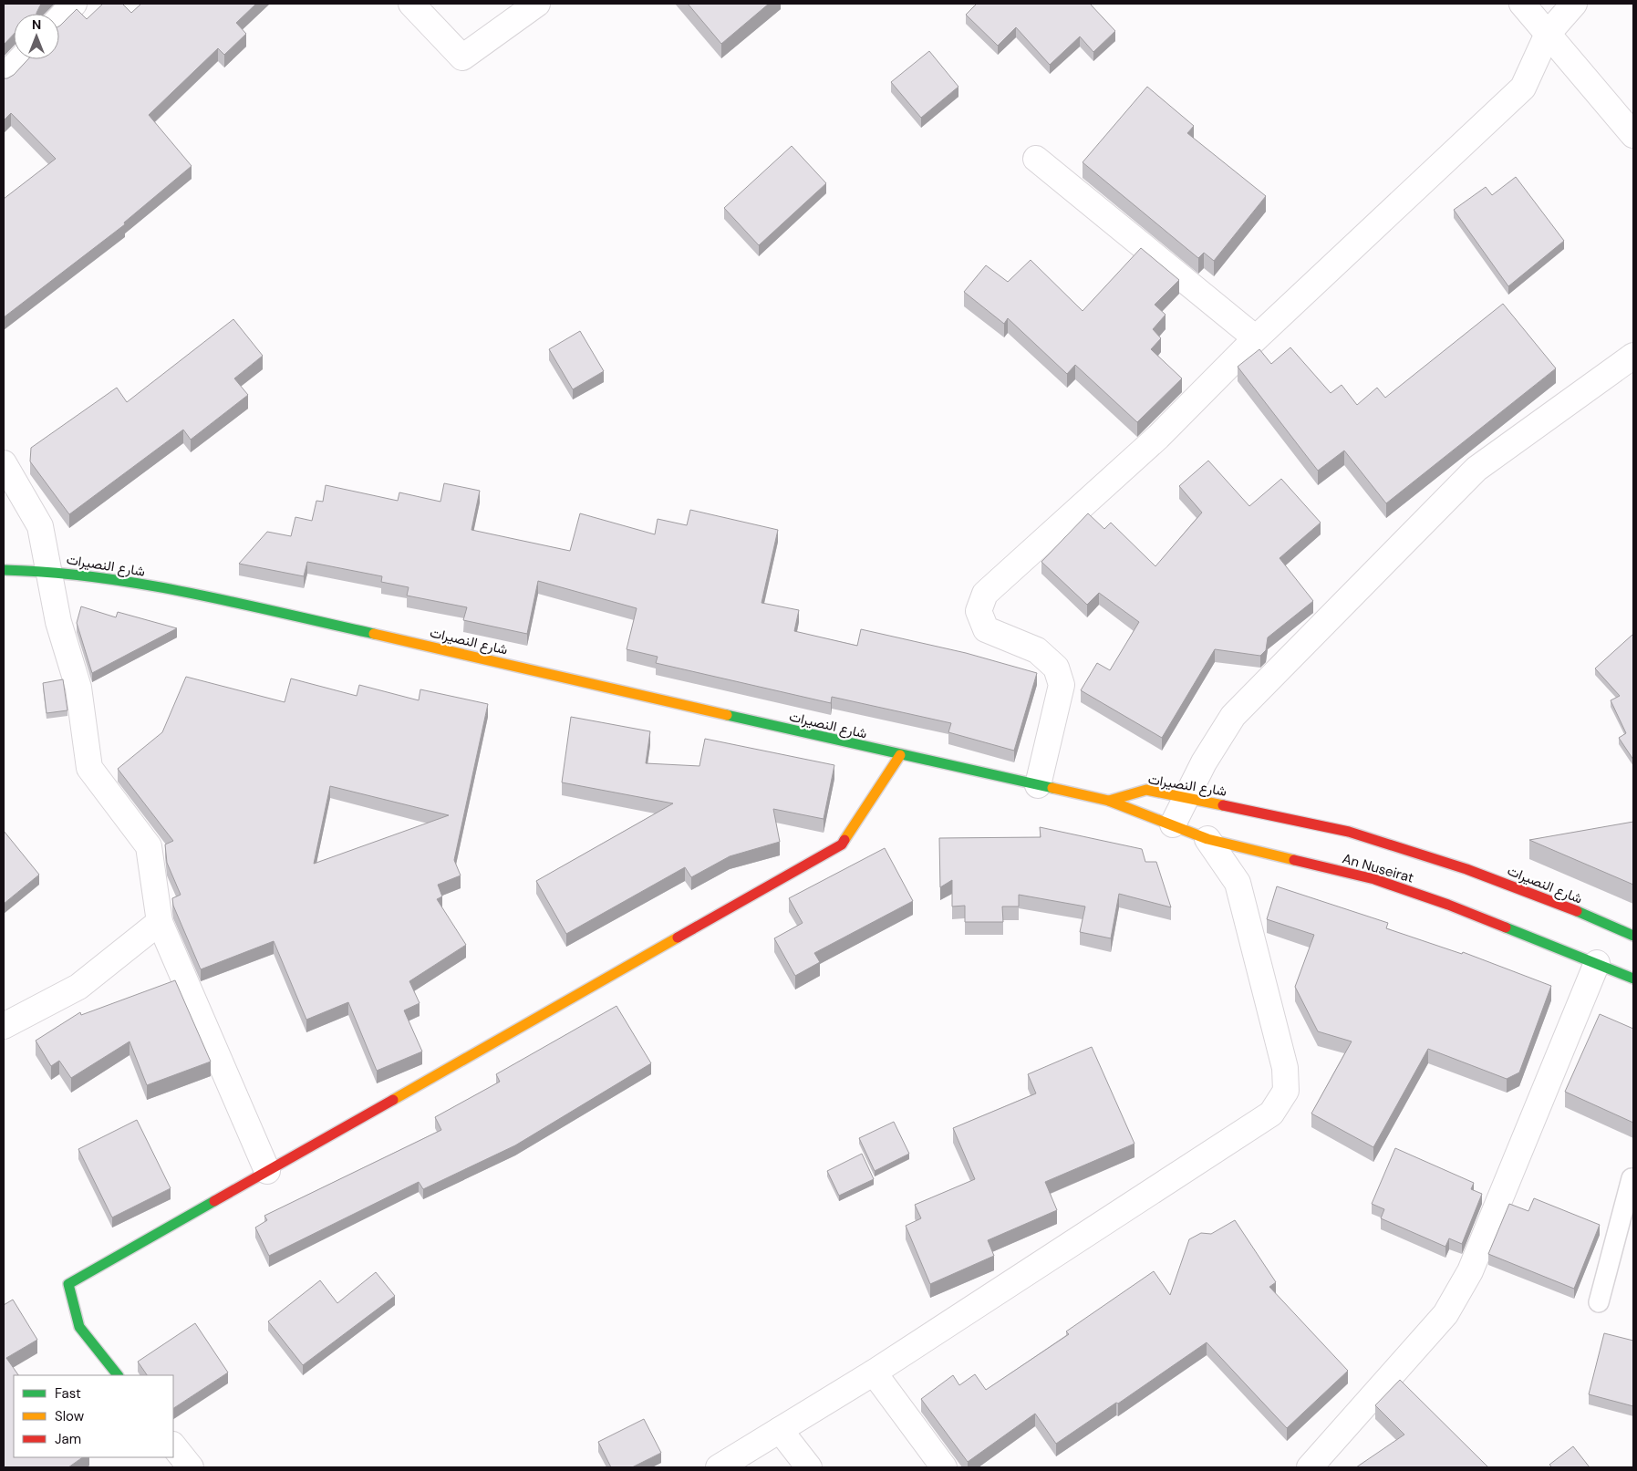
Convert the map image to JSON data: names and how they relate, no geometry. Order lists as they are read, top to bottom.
{
  "streets": {
    "main road": ["شارع النصيرات", "An Nuseirat"]
  },
  "crossings": [
    ["شارع النصيرات", "An Nuseirat"]
  ],
  "legend": ["Fast", "Slow", "Jam"],
  "north": "top"
}
